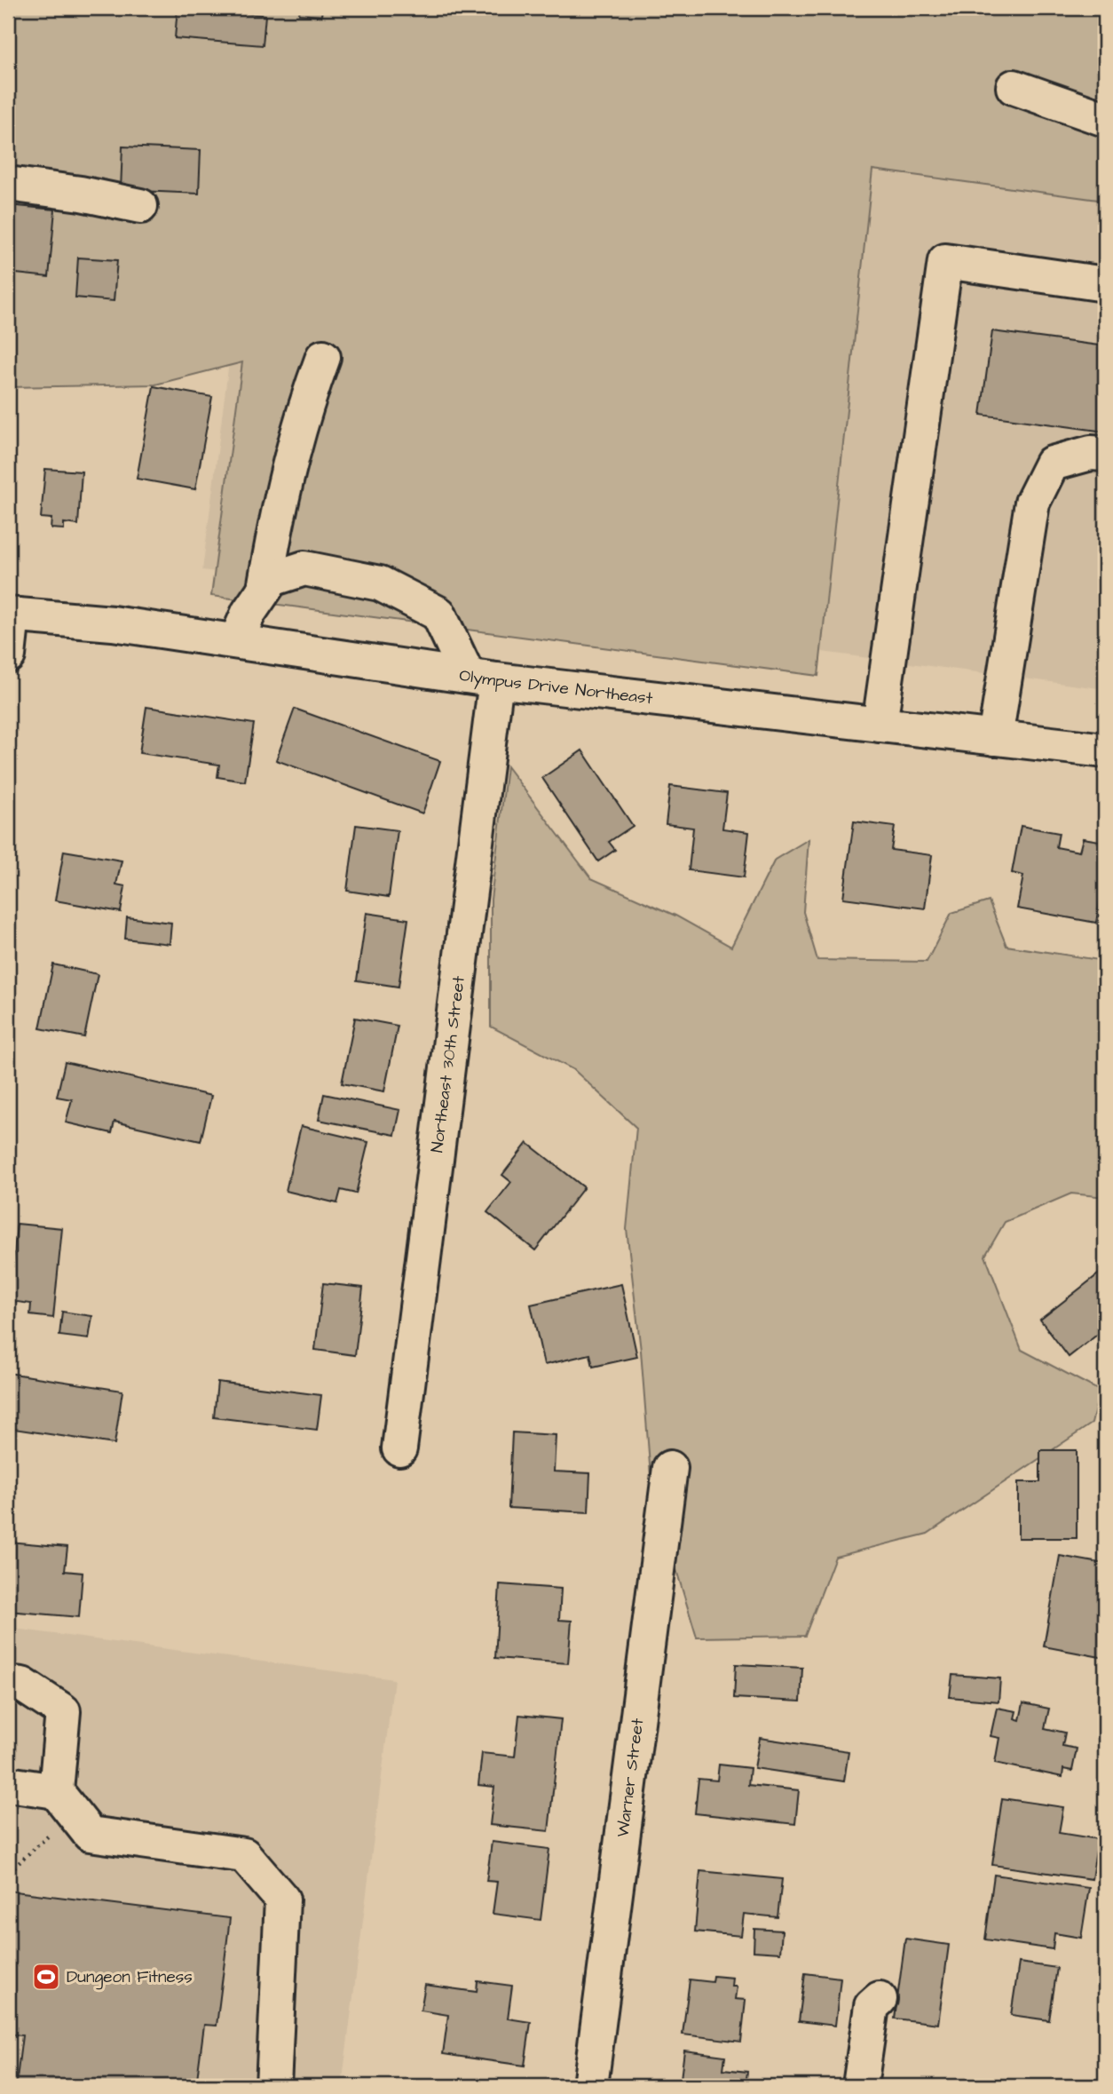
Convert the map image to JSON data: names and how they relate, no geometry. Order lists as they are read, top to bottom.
{
  "streets": {
    "street": ["Olympus Drive Northeast", "Northeast 30th Street", "Warner Street"]
  },
  "crossings": [
    ["Olympus Drive Northeast", "Northeast 30th Street"]
  ],
  "places": {
    "sports": ["Dungeon Fitness"]
  }
}
